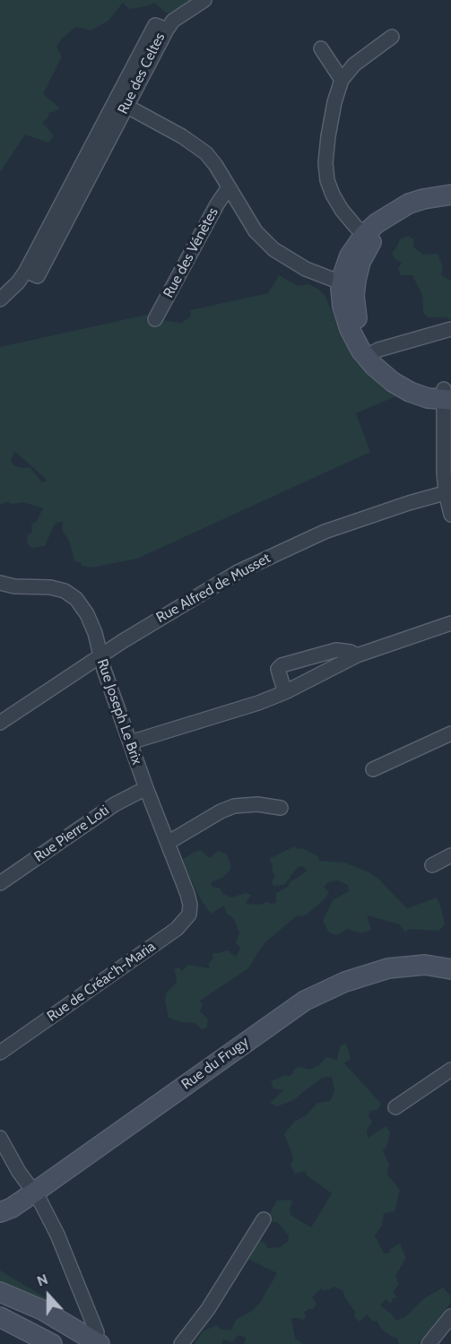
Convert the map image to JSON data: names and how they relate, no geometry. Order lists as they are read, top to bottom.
{
  "streets": {
    "street": [
      "Rue des Celtes",
      "Rue des Vénètes",
      "Rue Alfred de Musset",
      "Rue Joseph Le Brix",
      "Rue Pierre Loti",
      "Rue de Créac'h-Maria",
      "Rue du Frugy"
    ]
  },
  "crossings": [
    ["Rue Alfred de Musset", "Rue Joseph Le Brix"],
    ["Rue Joseph Le Brix", "Rue Pierre Loti"],
    ["Rue Joseph Le Brix", "Rue de Créac'h-Maria"]
  ],
  "north": "top"
}
